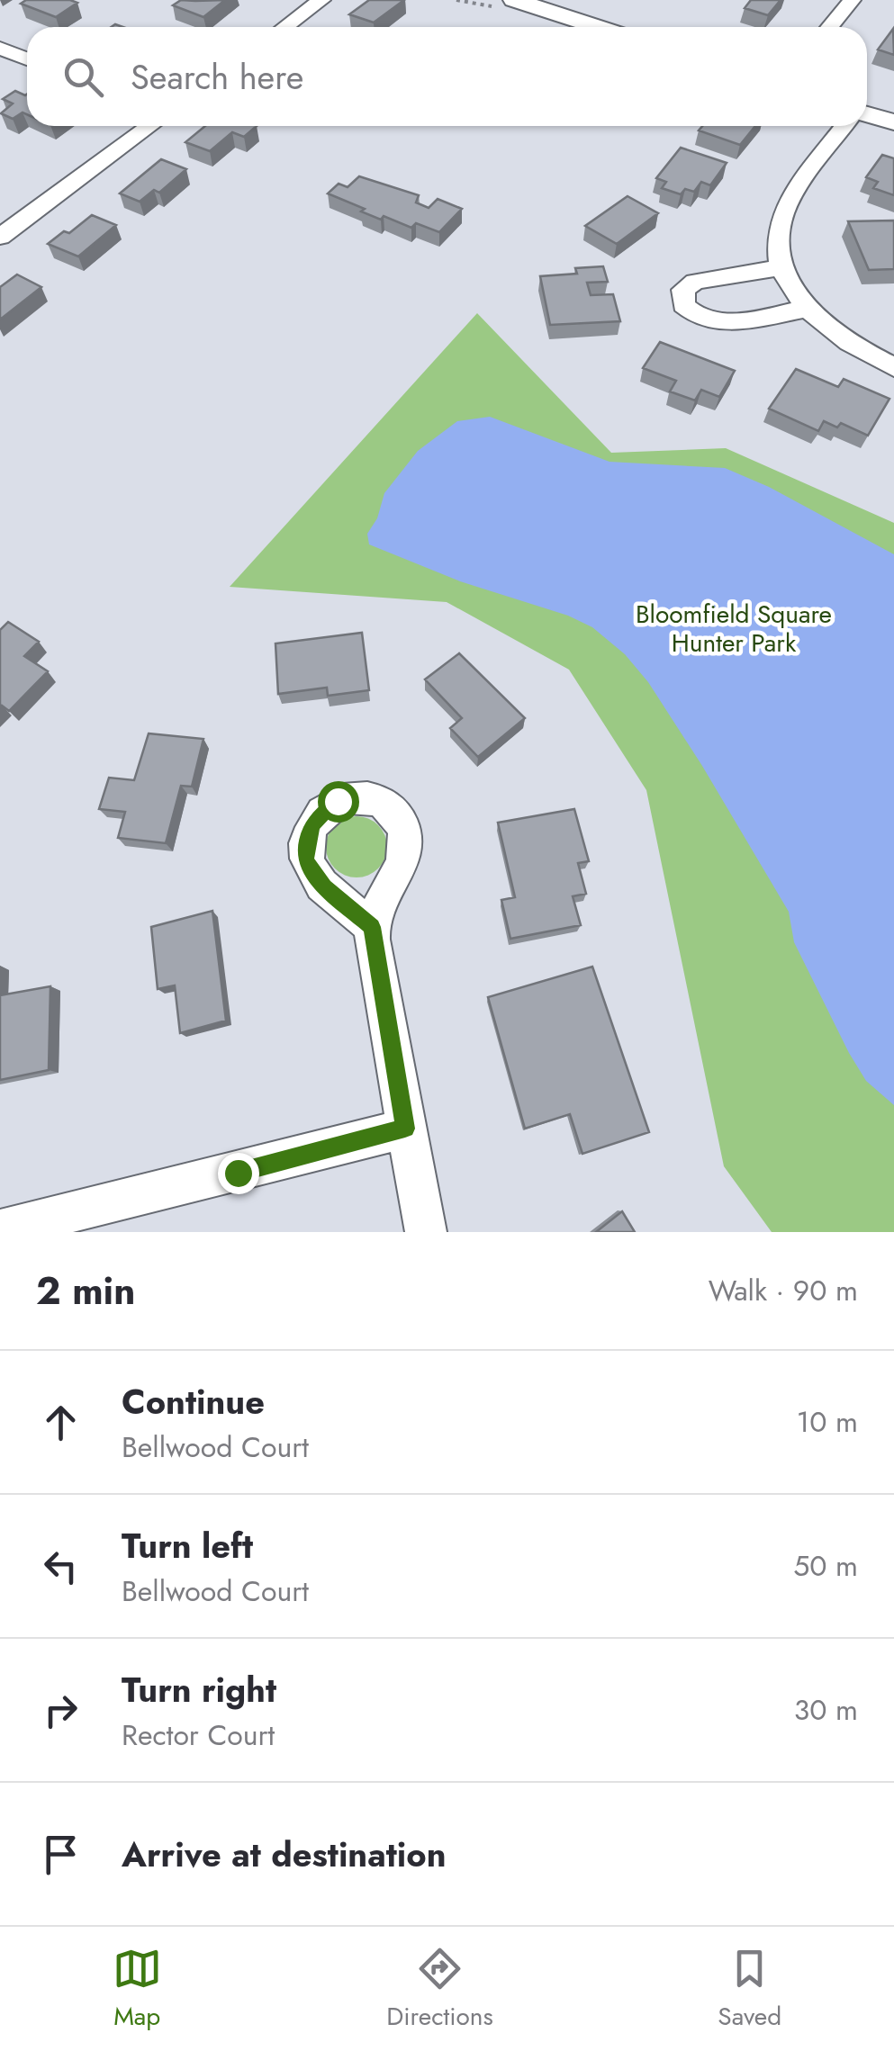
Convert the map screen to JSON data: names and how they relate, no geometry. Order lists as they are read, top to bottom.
{
  "parks": ["Bloomfield Square Hunter Park"],
  "page": {
    "search": "Search here",
    "heading": ["2 min", "Walk · 90 m"],
    "list": [
      ["Continue", "Bellwood Court", "10 m"],
      ["Turn left", "Bellwood Court", "50 m"],
      ["Turn right", "Rector Court", "30 m"],
      "Arrive at destination"
    ],
    "nav": ["Map", "Directions", "Saved"]
  }
}
